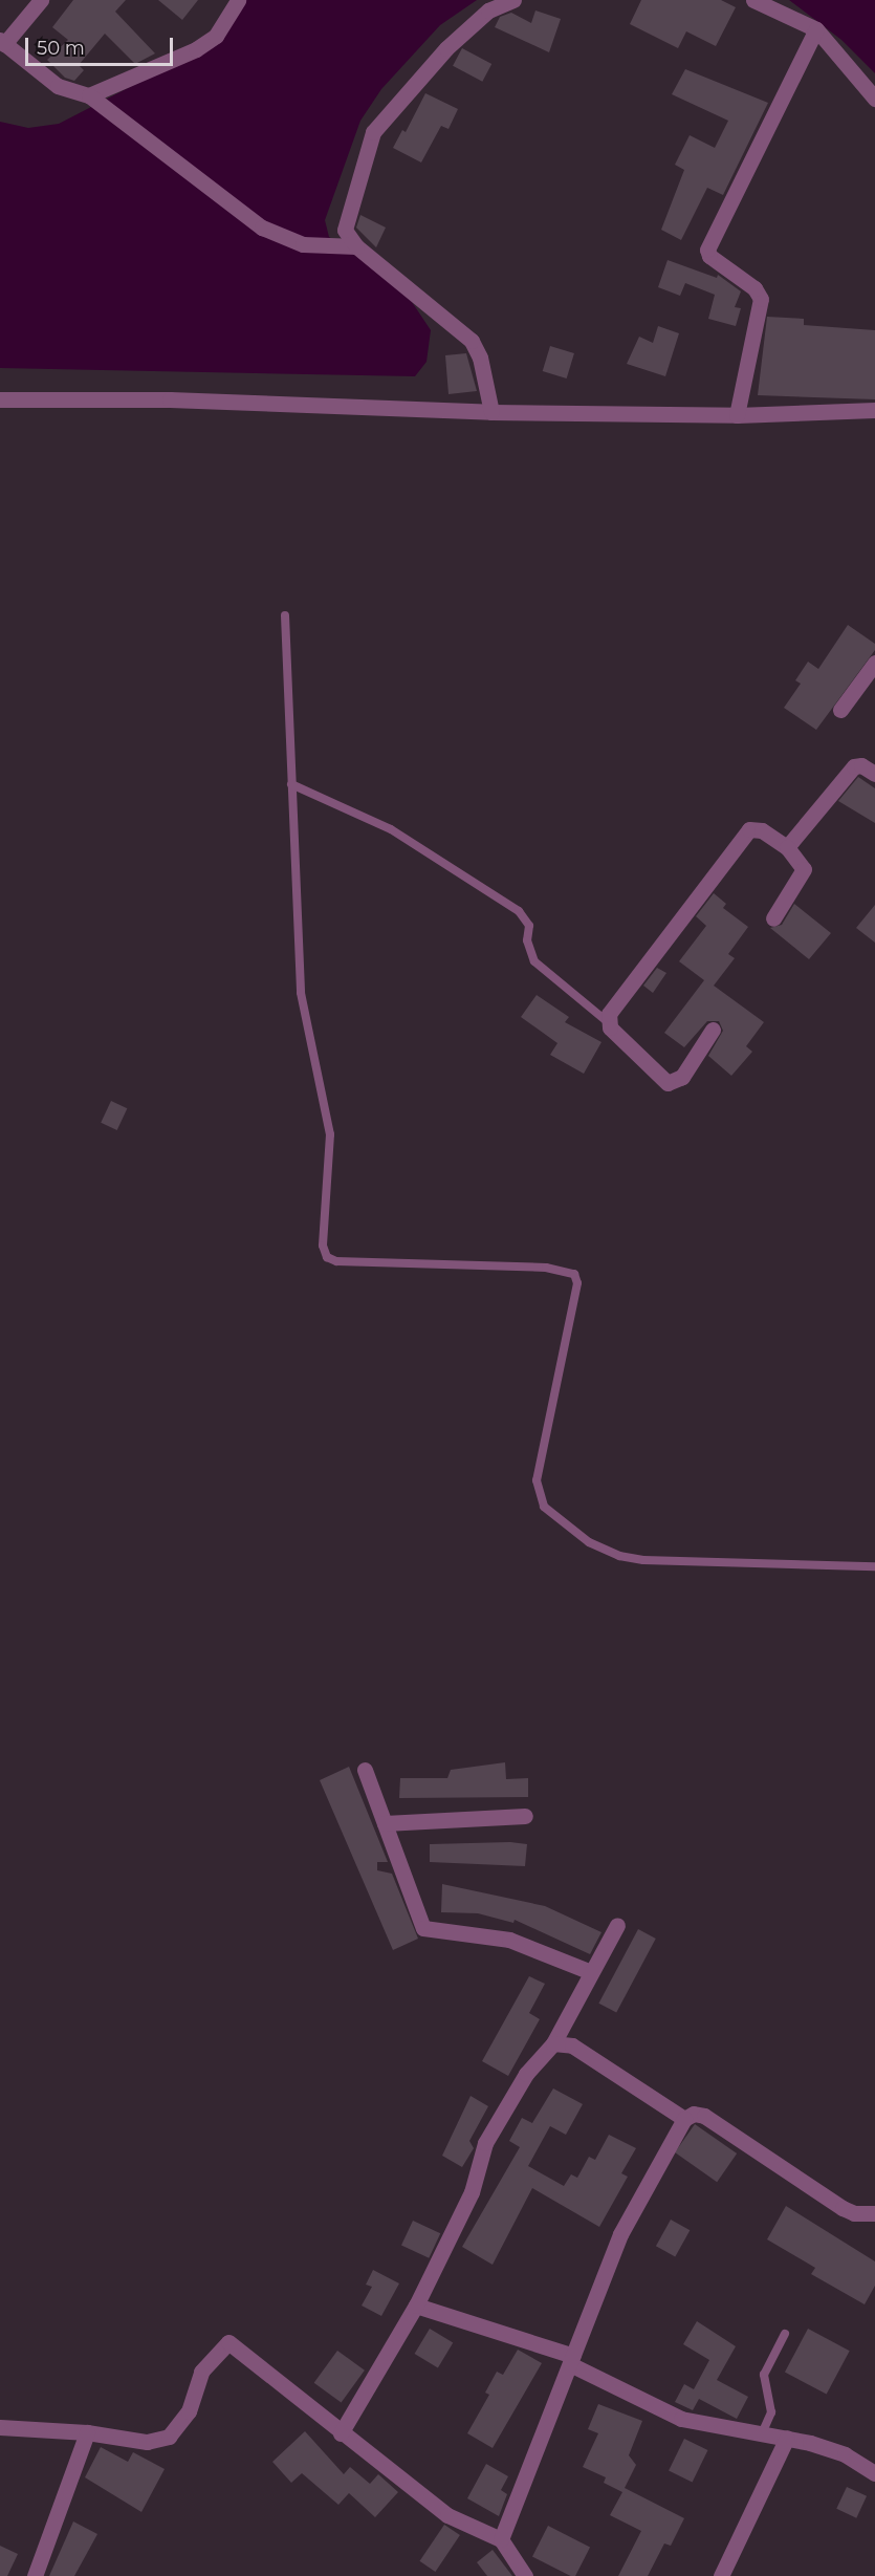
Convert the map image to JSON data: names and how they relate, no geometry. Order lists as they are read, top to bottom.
{
  "scale_bar": "50 m"
}
